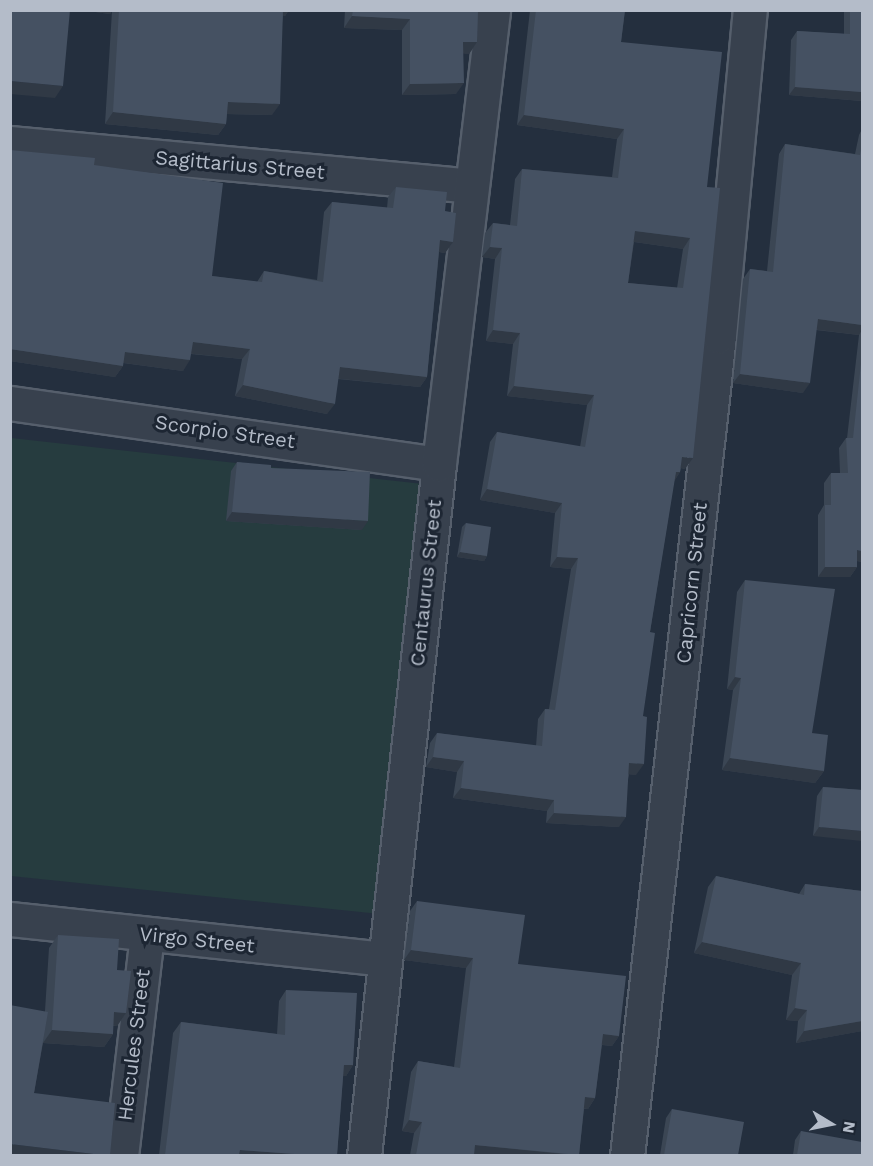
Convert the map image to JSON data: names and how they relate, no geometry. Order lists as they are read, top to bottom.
{
  "streets": {
    "street": [
      "Sagittarius Street",
      "Scorpio Street",
      "Centaurus Street",
      "Capricorn Street",
      "Virgo Street",
      "Hercules Street"
    ]
  },
  "crossings": [
    ["Sagittarius Street", "Centaurus Street"],
    ["Scorpio Street", "Centaurus Street"],
    ["Centaurus Street", "Virgo Street"],
    ["Virgo Street", "Hercules Street"]
  ],
  "north": "right"
}
